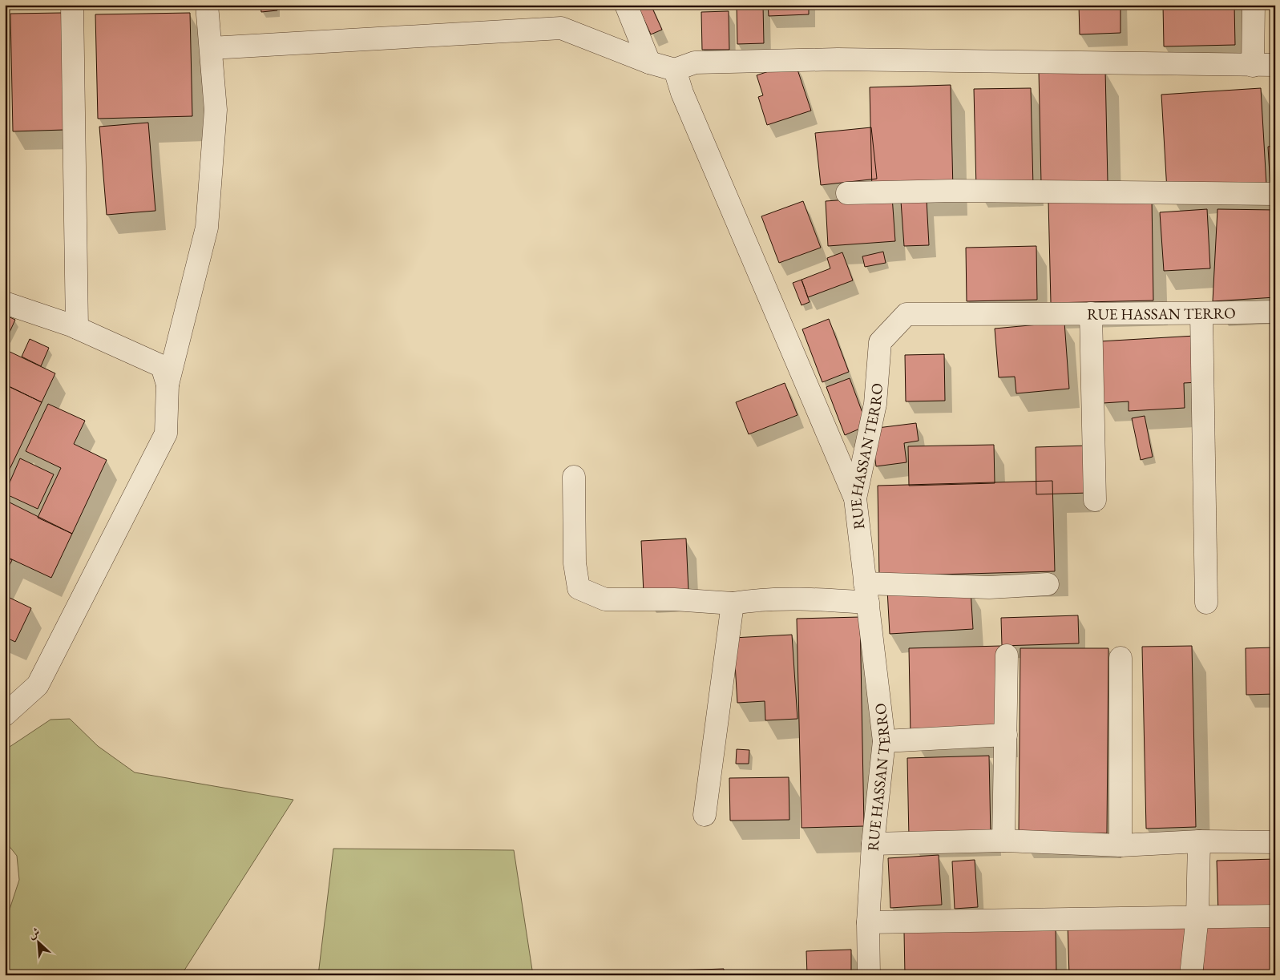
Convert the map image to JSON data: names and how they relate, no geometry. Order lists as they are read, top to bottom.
{
  "streets": {
    "street": ["RUE HASSAN TERRO"]
  },
  "north": "top left"
}
